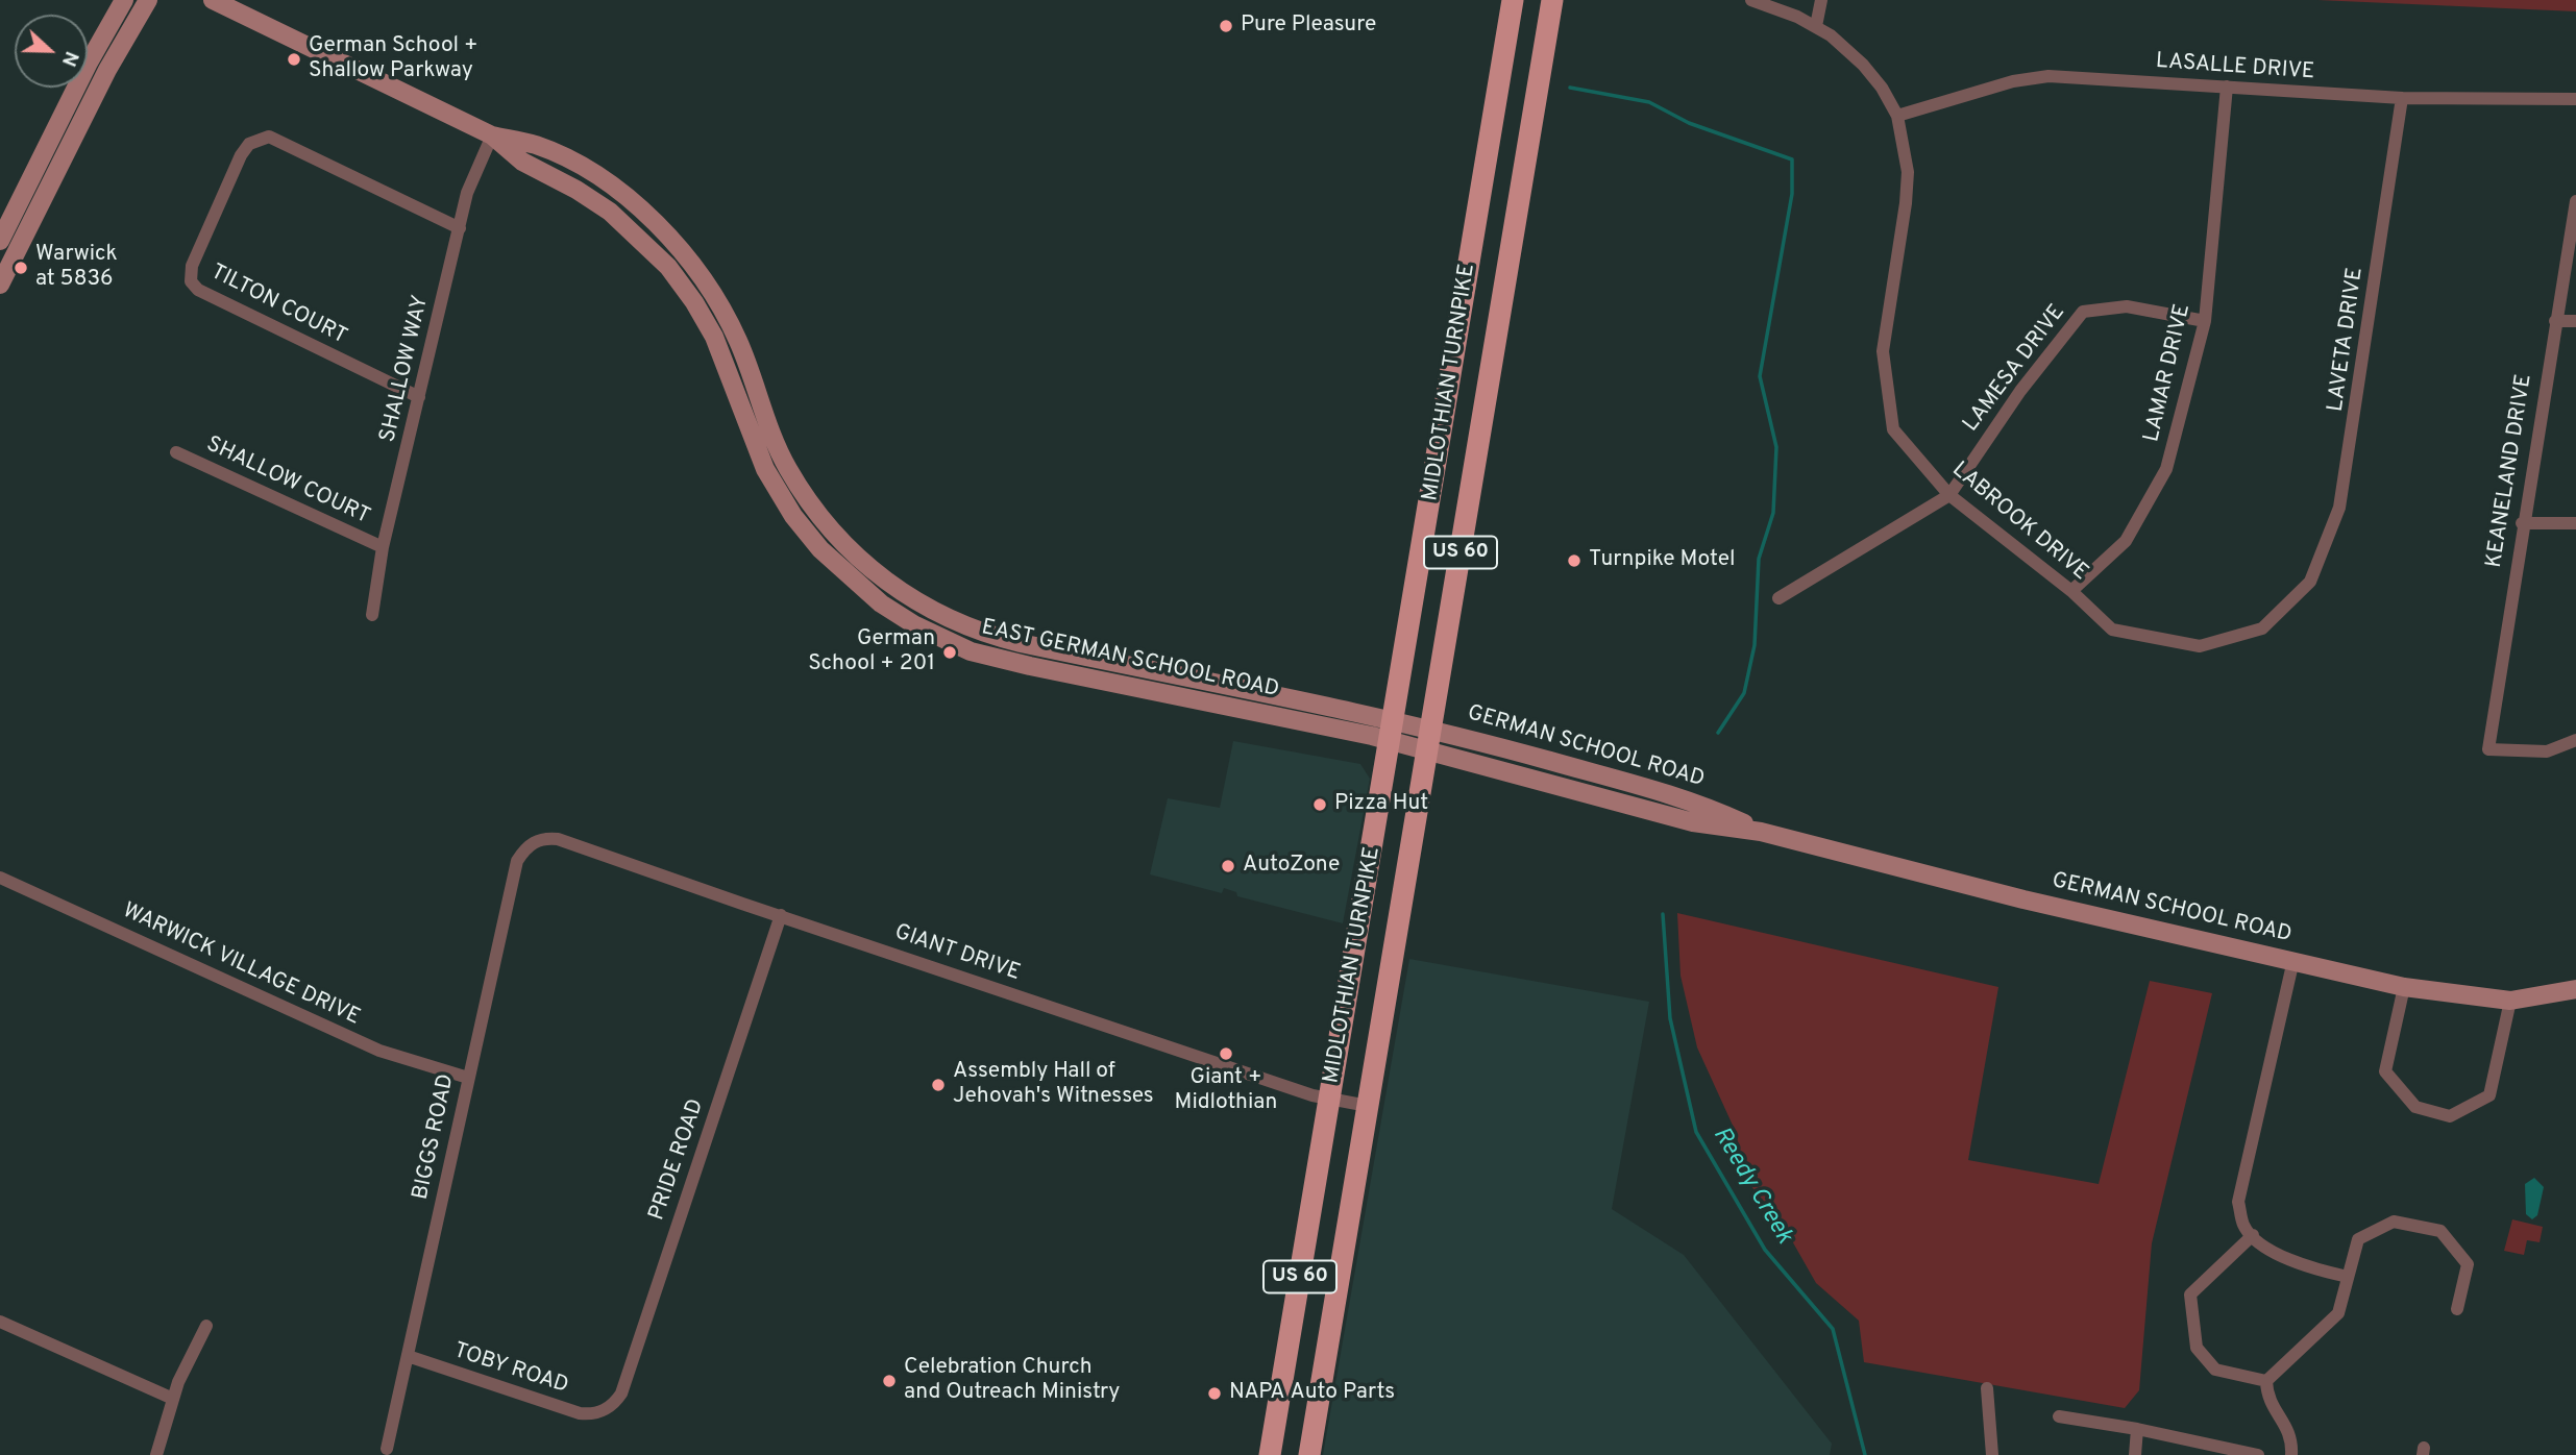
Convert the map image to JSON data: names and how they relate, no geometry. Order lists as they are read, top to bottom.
{
  "streets": {
    "main road": ["MIDLOTHIAN TURNPIKE", "US 60"],
    "street": [
      "LASALLE DRIVE",
      "TILTON COURT",
      "LAVETA DRIVE",
      "SHALLOW WAY",
      "LAMESA DRIVE",
      "LAMAR DRIVE",
      "KEANELAND DRIVE",
      "SHALLOW COURT",
      "LABROOK DRIVE",
      "EAST GERMAN SCHOOL ROAD",
      "GERMAN SCHOOL ROAD",
      "GIANT DRIVE",
      "WARWICK VILLAGE DRIVE",
      "BIGGS ROAD",
      "PRIDE ROAD",
      "TOBY ROAD"
    ]
  },
  "crossings": [
    ["LASALLE DRIVE", "LAVETA DRIVE"],
    ["LASALLE DRIVE", "LAMAR DRIVE"],
    ["LASALLE DRIVE", "LABROOK DRIVE"],
    ["TILTON COURT", "SHALLOW WAY"],
    ["LAVETA DRIVE", "LABROOK DRIVE"],
    ["SHALLOW WAY", "SHALLOW COURT"],
    ["SHALLOW WAY", "EAST GERMAN SCHOOL ROAD"],
    ["LAMESA DRIVE", "LAMAR DRIVE"],
    ["LAMESA DRIVE", "LABROOK DRIVE"],
    ["LAMAR DRIVE", "LABROOK DRIVE"],
    ["MIDLOTHIAN TURNPIKE", "EAST GERMAN SCHOOL ROAD"],
    ["MIDLOTHIAN TURNPIKE", "GERMAN SCHOOL ROAD"],
    ["MIDLOTHIAN TURNPIKE", "GIANT DRIVE"],
    ["EAST GERMAN SCHOOL ROAD", "GERMAN SCHOOL ROAD"],
    ["GIANT DRIVE", "BIGGS ROAD"],
    ["GIANT DRIVE", "PRIDE ROAD"],
    ["WARWICK VILLAGE DRIVE", "BIGGS ROAD"],
    ["BIGGS ROAD", "TOBY ROAD"],
    ["PRIDE ROAD", "TOBY ROAD"]
  ],
  "water": ["Reedy Creek"],
  "places": [
    "Pure Pleasure",
    "German School + Shallow Parkway",
    "Warwick at 5836",
    "Turnpike Motel",
    "German School + 201",
    "Pizza Hut",
    "AutoZone",
    "Giant + Midlothian",
    "Assembly Hall of Jehovah's Witnesses",
    "Celebration Church and Outreach Ministry",
    "NAPA Auto Parts"
  ],
  "north": "right"
}
